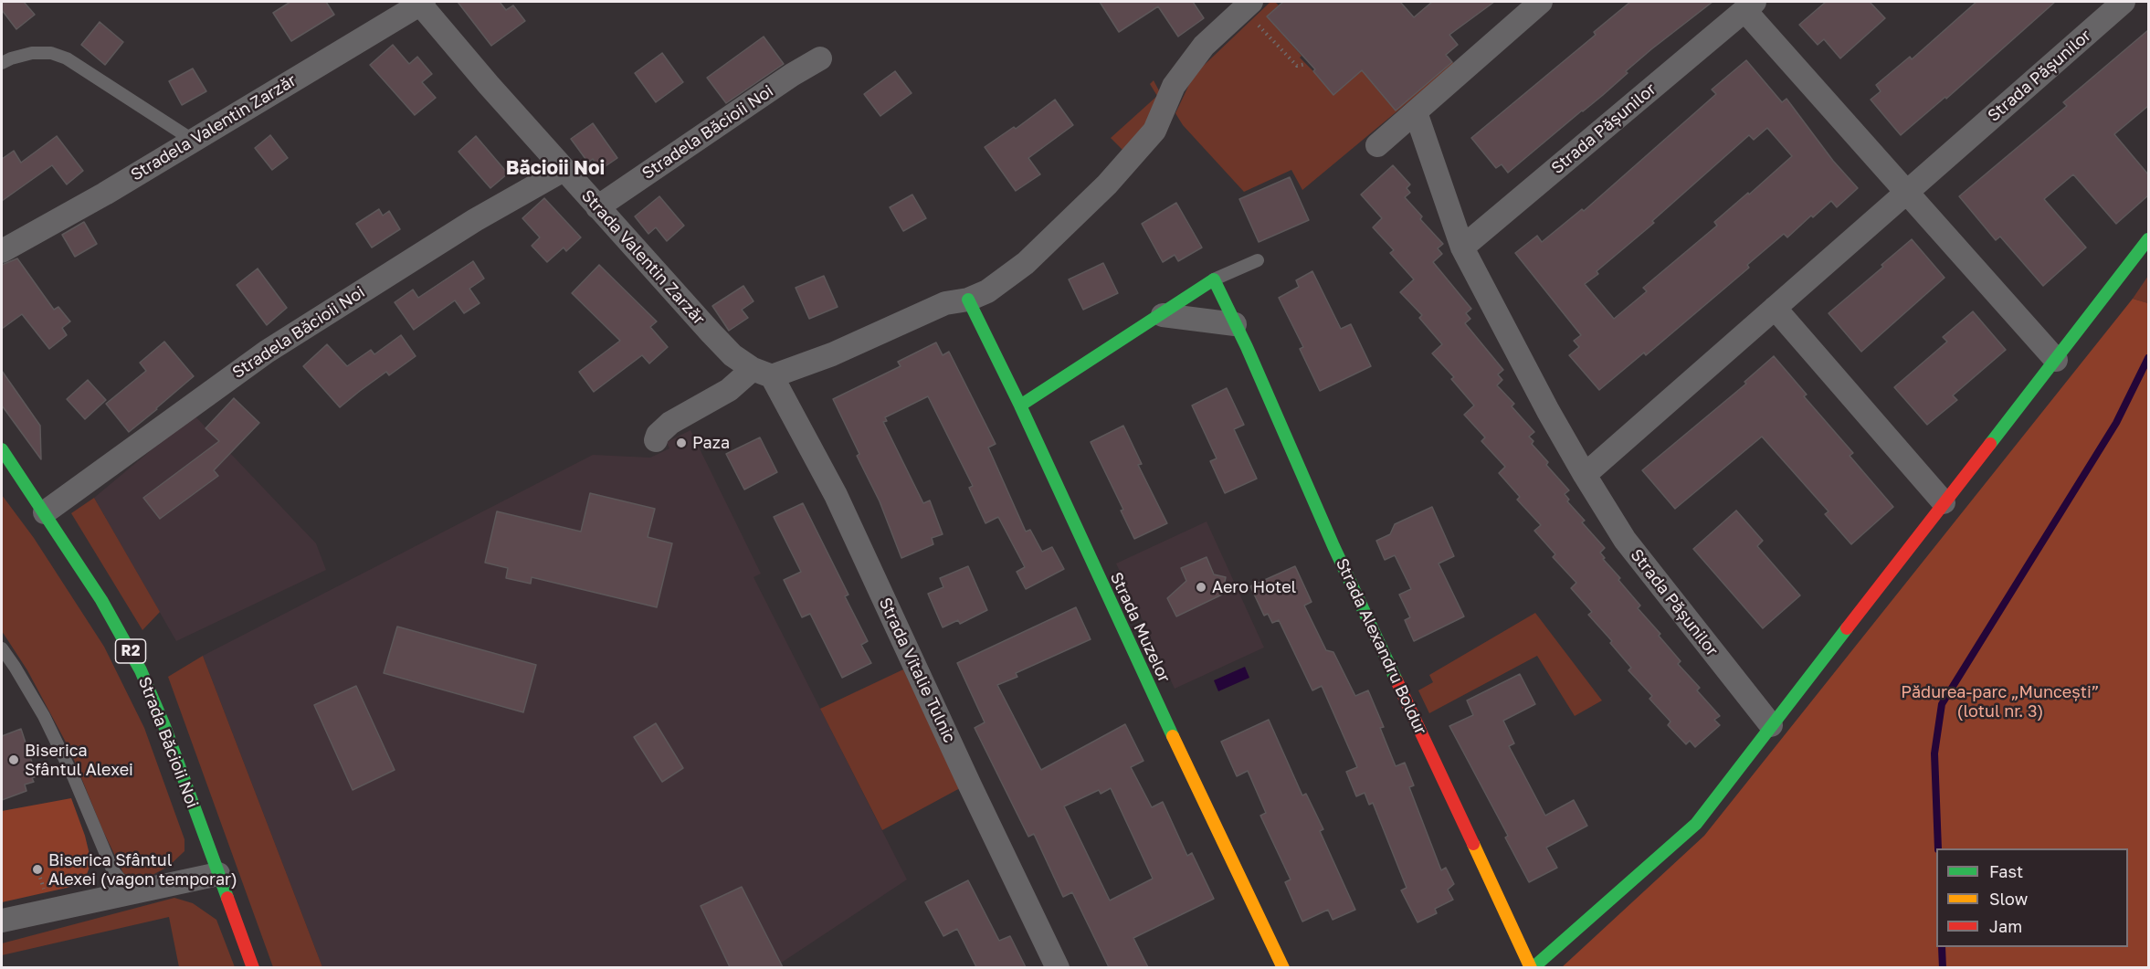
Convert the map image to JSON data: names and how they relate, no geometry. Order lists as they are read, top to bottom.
{
  "streets": {
    "street": [
      "Strada Pășunilor",
      "Stradela Valentin Zarzăr",
      "Stradela Băcioii Noi",
      "Strada Valentin Zarzăr",
      "Strada Muzelor",
      "Strada Alexandru Boldur",
      "R2",
      "Strada Vitalie Tulnic",
      "Strada Băcioii Noi"
    ]
  },
  "crossings": [
    ["Stradela Valentin Zarzăr", "Strada Valentin Zarzăr"],
    ["Stradela Băcioii Noi", "Strada Valentin Zarzăr"],
    ["Stradela Băcioii Noi", "Strada Băcioii Noi"],
    ["Strada Valentin Zarzăr", "Strada Vitalie Tulnic"]
  ],
  "districts": ["Băcioii Noi"],
  "parks": ["Pădurea-parc „Muncești” (lotul nr. 3)"],
  "places": [
    "Paza",
    "Aero Hotel",
    "Biserica Sfântul Alexei",
    "Biserica Sfântul Alexei (vagon temporar)"
  ],
  "legend": ["Fast", "Slow", "Jam"]
}
